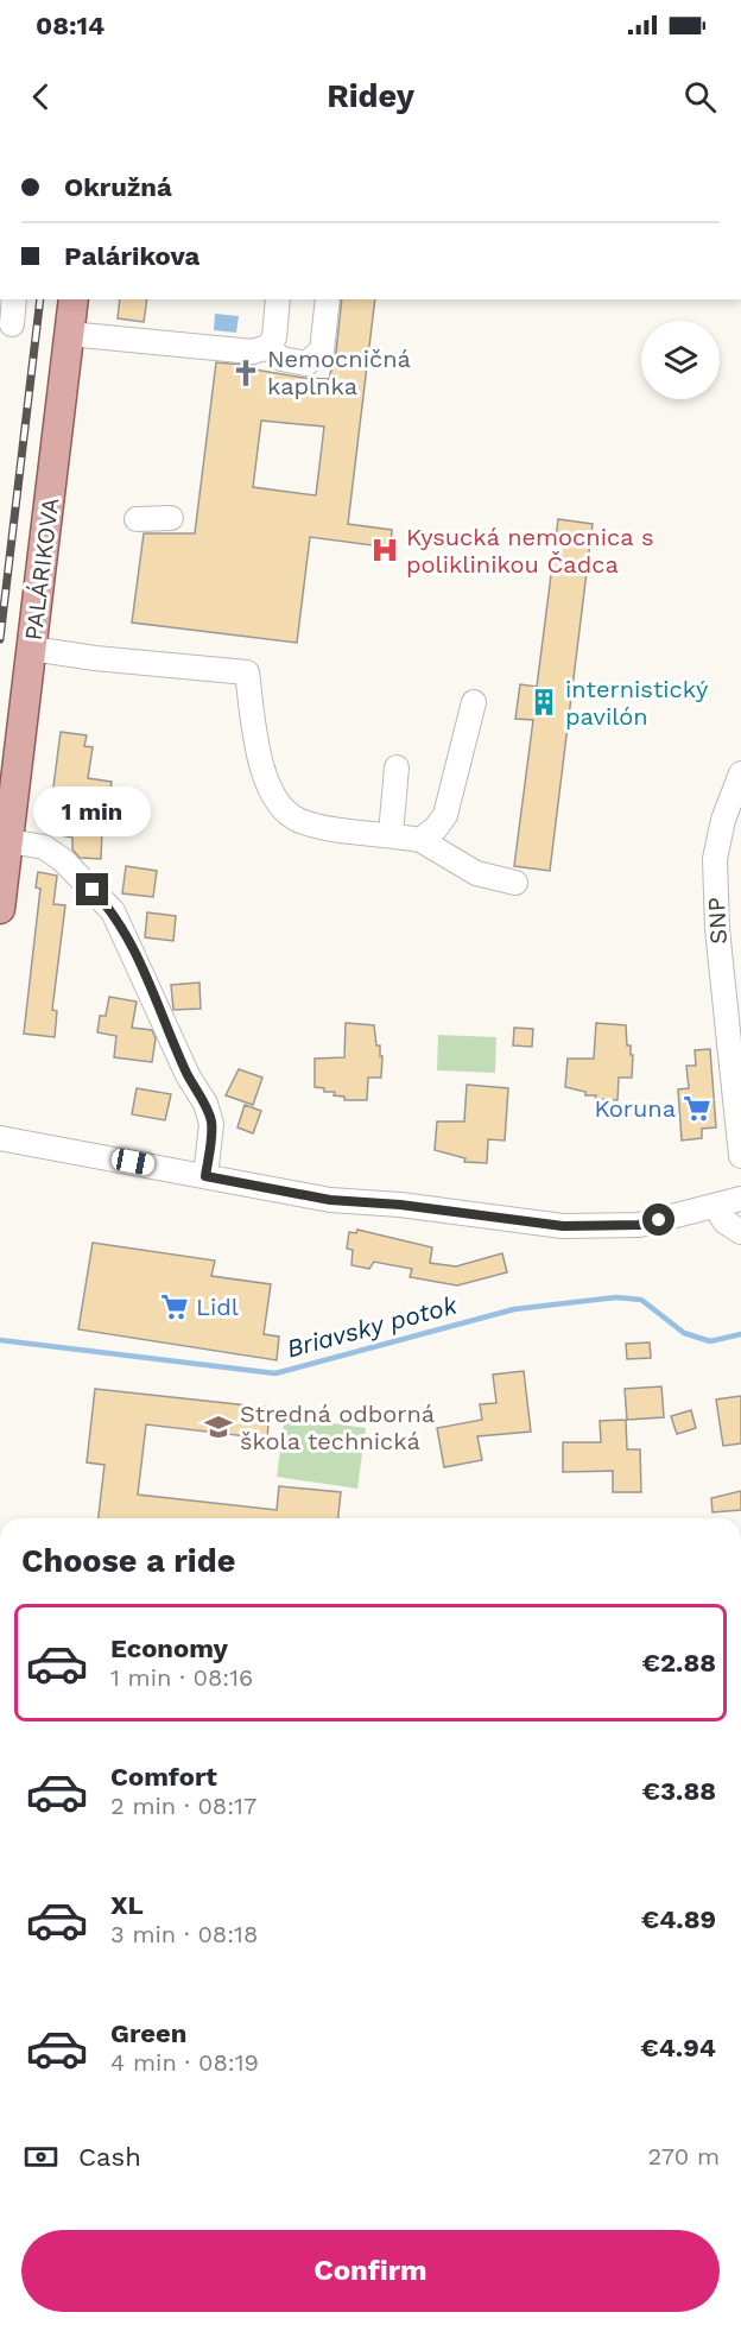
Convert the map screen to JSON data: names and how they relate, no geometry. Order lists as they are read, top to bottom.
{
  "streets": {
    "main road": ["PALÁRIKOVA"],
    "street": ["SNP"]
  },
  "water": ["Briavsky potok"],
  "places": {
    "church": ["Nemocničná kaplnka"],
    "hospital": ["Kysucká nemocnica s poliklinikou Čadca"],
    "building": ["internistický pavilón"],
    "supermarket": ["Koruna", "Lidl"],
    "school or university": ["Stredná odborná škola technická"]
  },
  "page": {
    "status": "08:14",
    "header": "Ridey",
    "banner": ["Okružná", "Palárikova"],
    "bubble": "1 min",
    "heading": "Choose a ride",
    "list": [
      {
        "name": "Economy",
        "note": "1 min · 08:16",
        "value": "€2.88"
      },
      {
        "name": "Comfort",
        "note": "2 min · 08:17",
        "value": "€3.88"
      },
      {
        "name": "XL",
        "note": "3 min · 08:18",
        "value": "€4.89"
      },
      {
        "name": "Green",
        "note": "4 min · 08:19",
        "value": "€4.94"
      }
    ],
    "pay": ["Cash", "270 m"],
    "buttons": "Confirm"
  }
}
